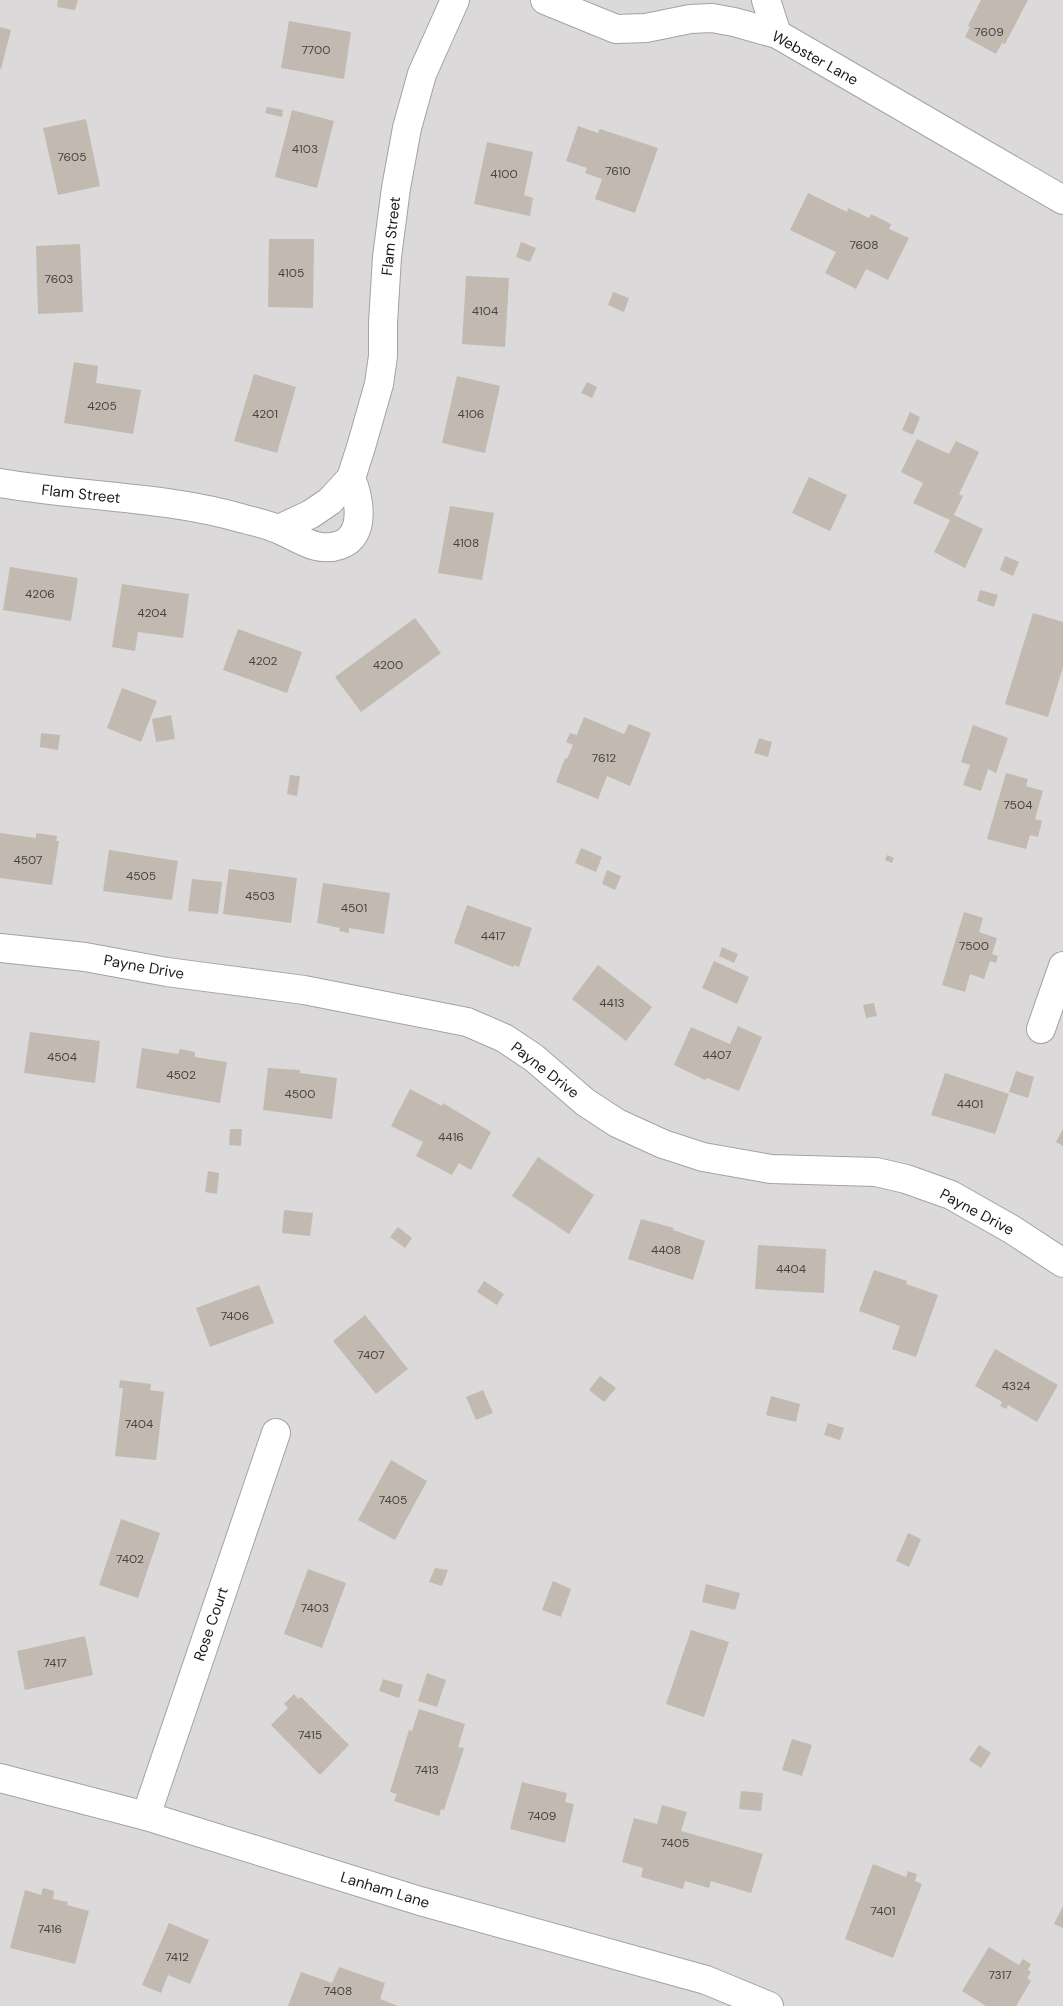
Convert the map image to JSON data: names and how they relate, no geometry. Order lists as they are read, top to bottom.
{
  "streets": {
    "street": [
      "Webster Lane",
      "Flam Street",
      "Payne Drive",
      "Rose Court",
      "Lanham Lane"
    ]
  },
  "crossings": [
    ["Rose Court", "Lanham Lane"]
  ],
  "house_numbers": [
    "7609",
    "7700",
    "4103",
    "7605",
    "7610",
    "4100",
    "7608",
    "4105",
    "7603",
    "4104",
    "4205",
    "4201",
    "4106",
    "4108",
    "4206",
    "4204",
    "4202",
    "4200",
    "7612",
    "7504",
    "4507",
    "4505",
    "4503",
    "4501",
    "4417",
    "7500",
    "4413",
    "4407",
    "4504",
    "4502",
    "4500",
    "4401",
    "4416",
    "4408",
    "4404",
    "7406",
    "7407",
    "4324",
    "7404",
    "7405",
    "7402",
    "7403",
    "7417",
    "7415",
    "7413",
    "7409",
    "7405",
    "7401",
    "7416",
    "7412",
    "7317",
    "7408"
  ]
}
